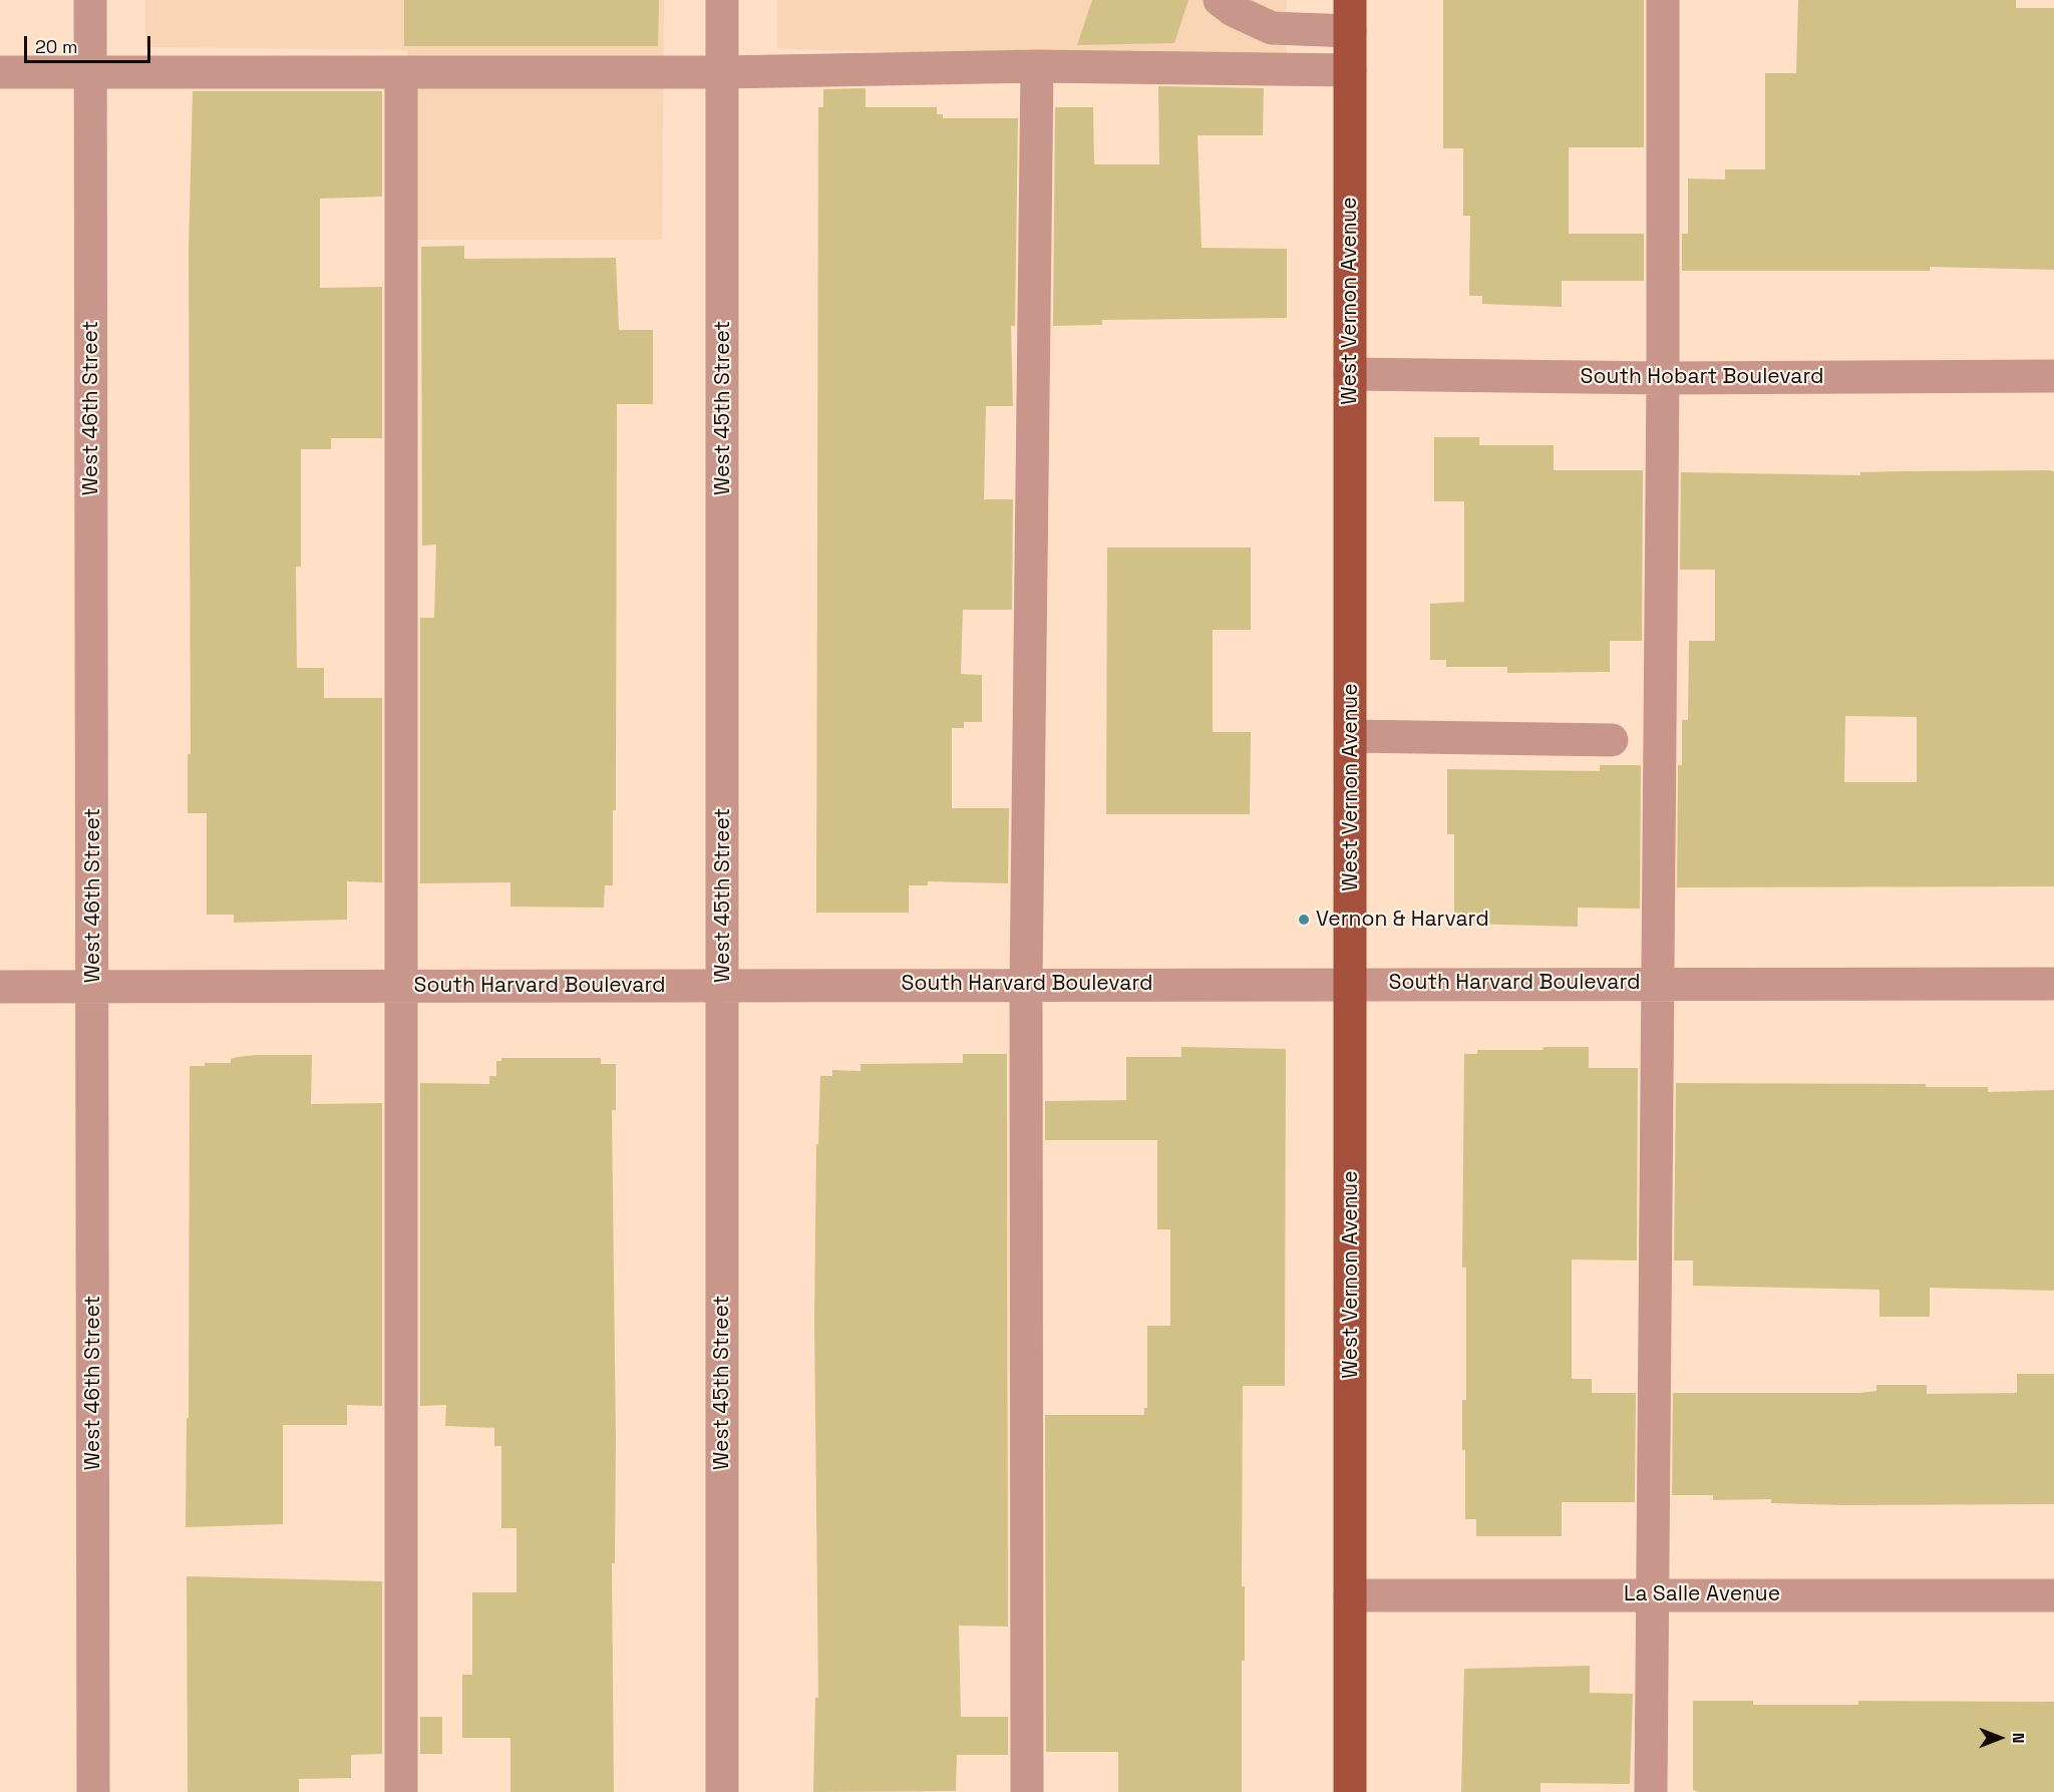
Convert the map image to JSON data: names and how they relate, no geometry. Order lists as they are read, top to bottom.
{
  "streets": {
    "main road": ["West Vernon Avenue"],
    "street": [
      "South Hobart Boulevard",
      "West 46th Street",
      "West 45th Street",
      "South Harvard Boulevard",
      "La Salle Avenue"
    ]
  },
  "crossings": [
    ["West Vernon Avenue", "South Hobart Boulevard"],
    ["West Vernon Avenue", "South Harvard Boulevard"],
    ["West Vernon Avenue", "La Salle Avenue"],
    ["West 46th Street", "South Harvard Boulevard"],
    ["West 45th Street", "South Harvard Boulevard"]
  ],
  "places": ["Vernon & Harvard"],
  "scale_bar": "20 m",
  "north": "right"
}
